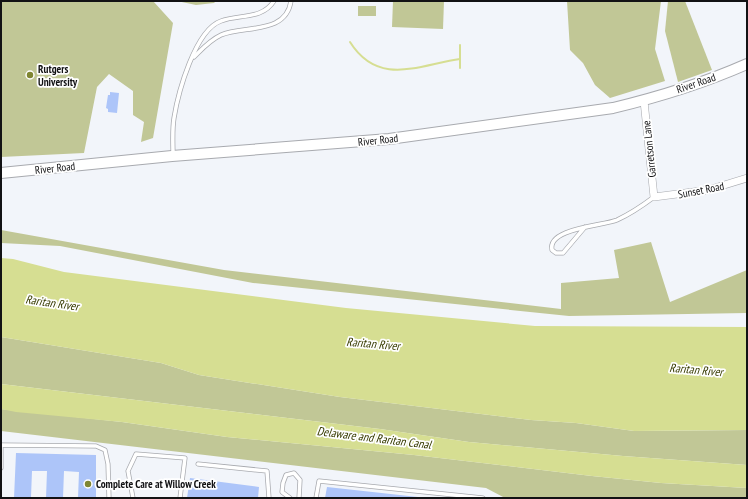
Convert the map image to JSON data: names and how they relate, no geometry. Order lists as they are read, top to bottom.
{
  "streets": {
    "main road": ["River Road"],
    "street": ["Garretson Lane", "Sunset Road"]
  },
  "crossings": [
    ["River Road", "Garretson Lane"],
    ["Garretson Lane", "Sunset Road"]
  ],
  "water": ["Raritan River", "Delaware and Raritan Canal"],
  "places": ["Rutgers University", "Complete Care at Willow Creek"]
}
